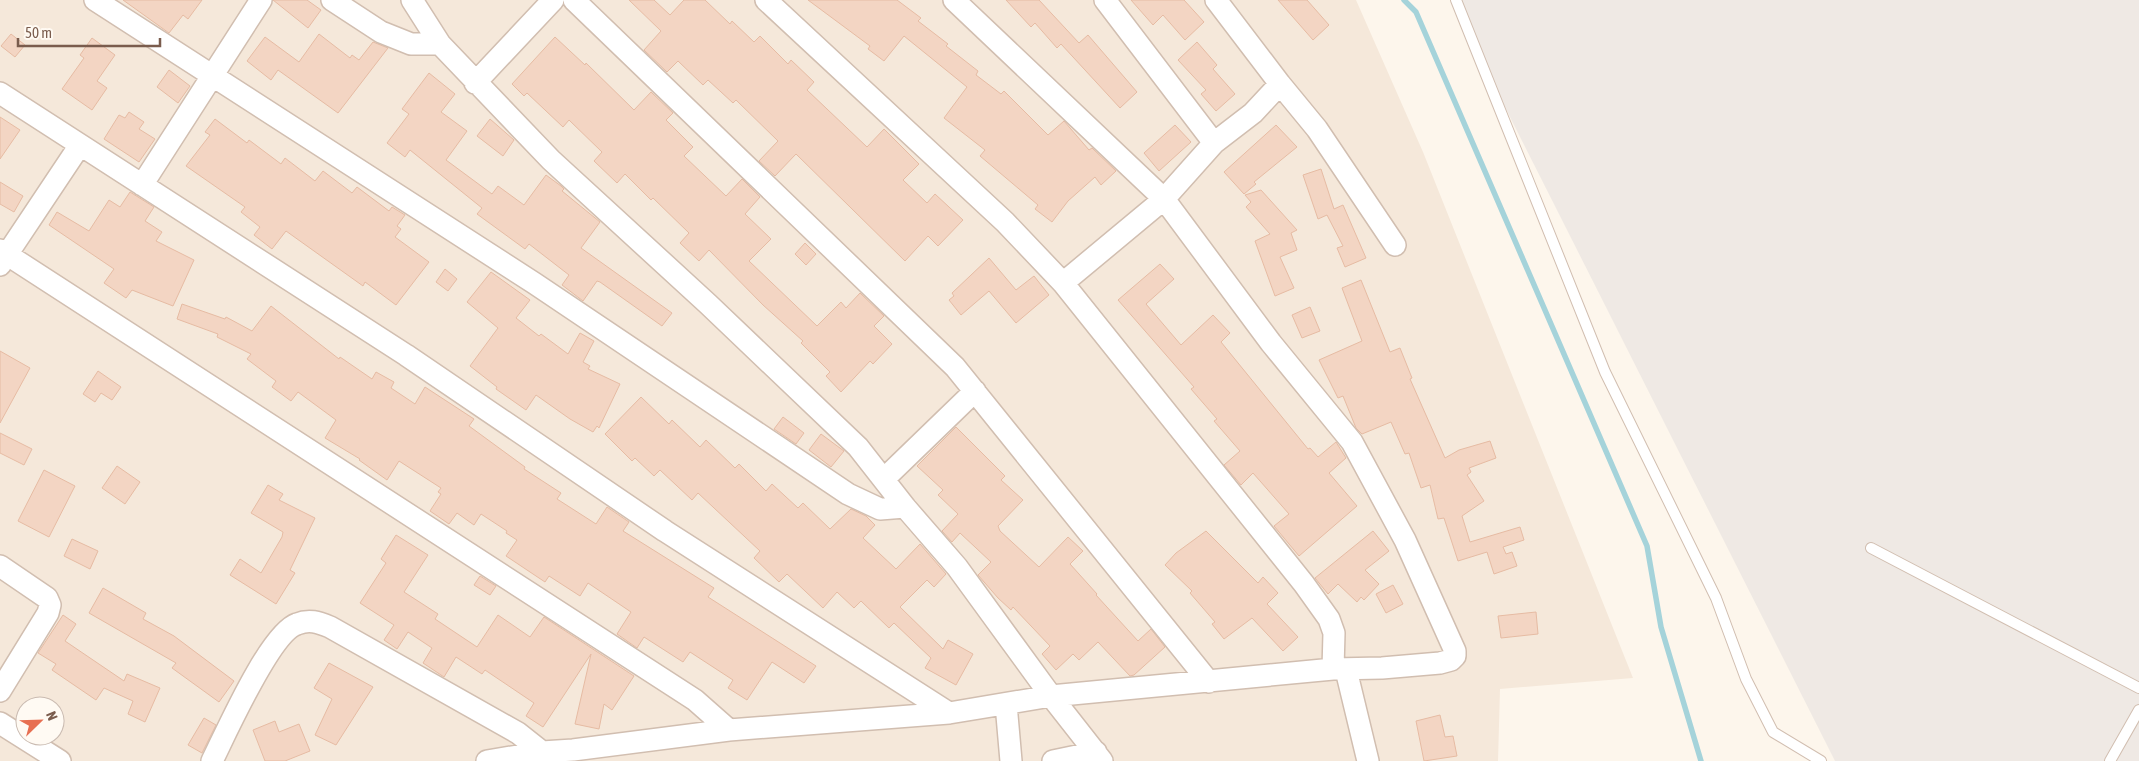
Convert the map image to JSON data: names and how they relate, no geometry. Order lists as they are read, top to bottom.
{
  "scale_bar": "50 m",
  "north": "top right"
}
